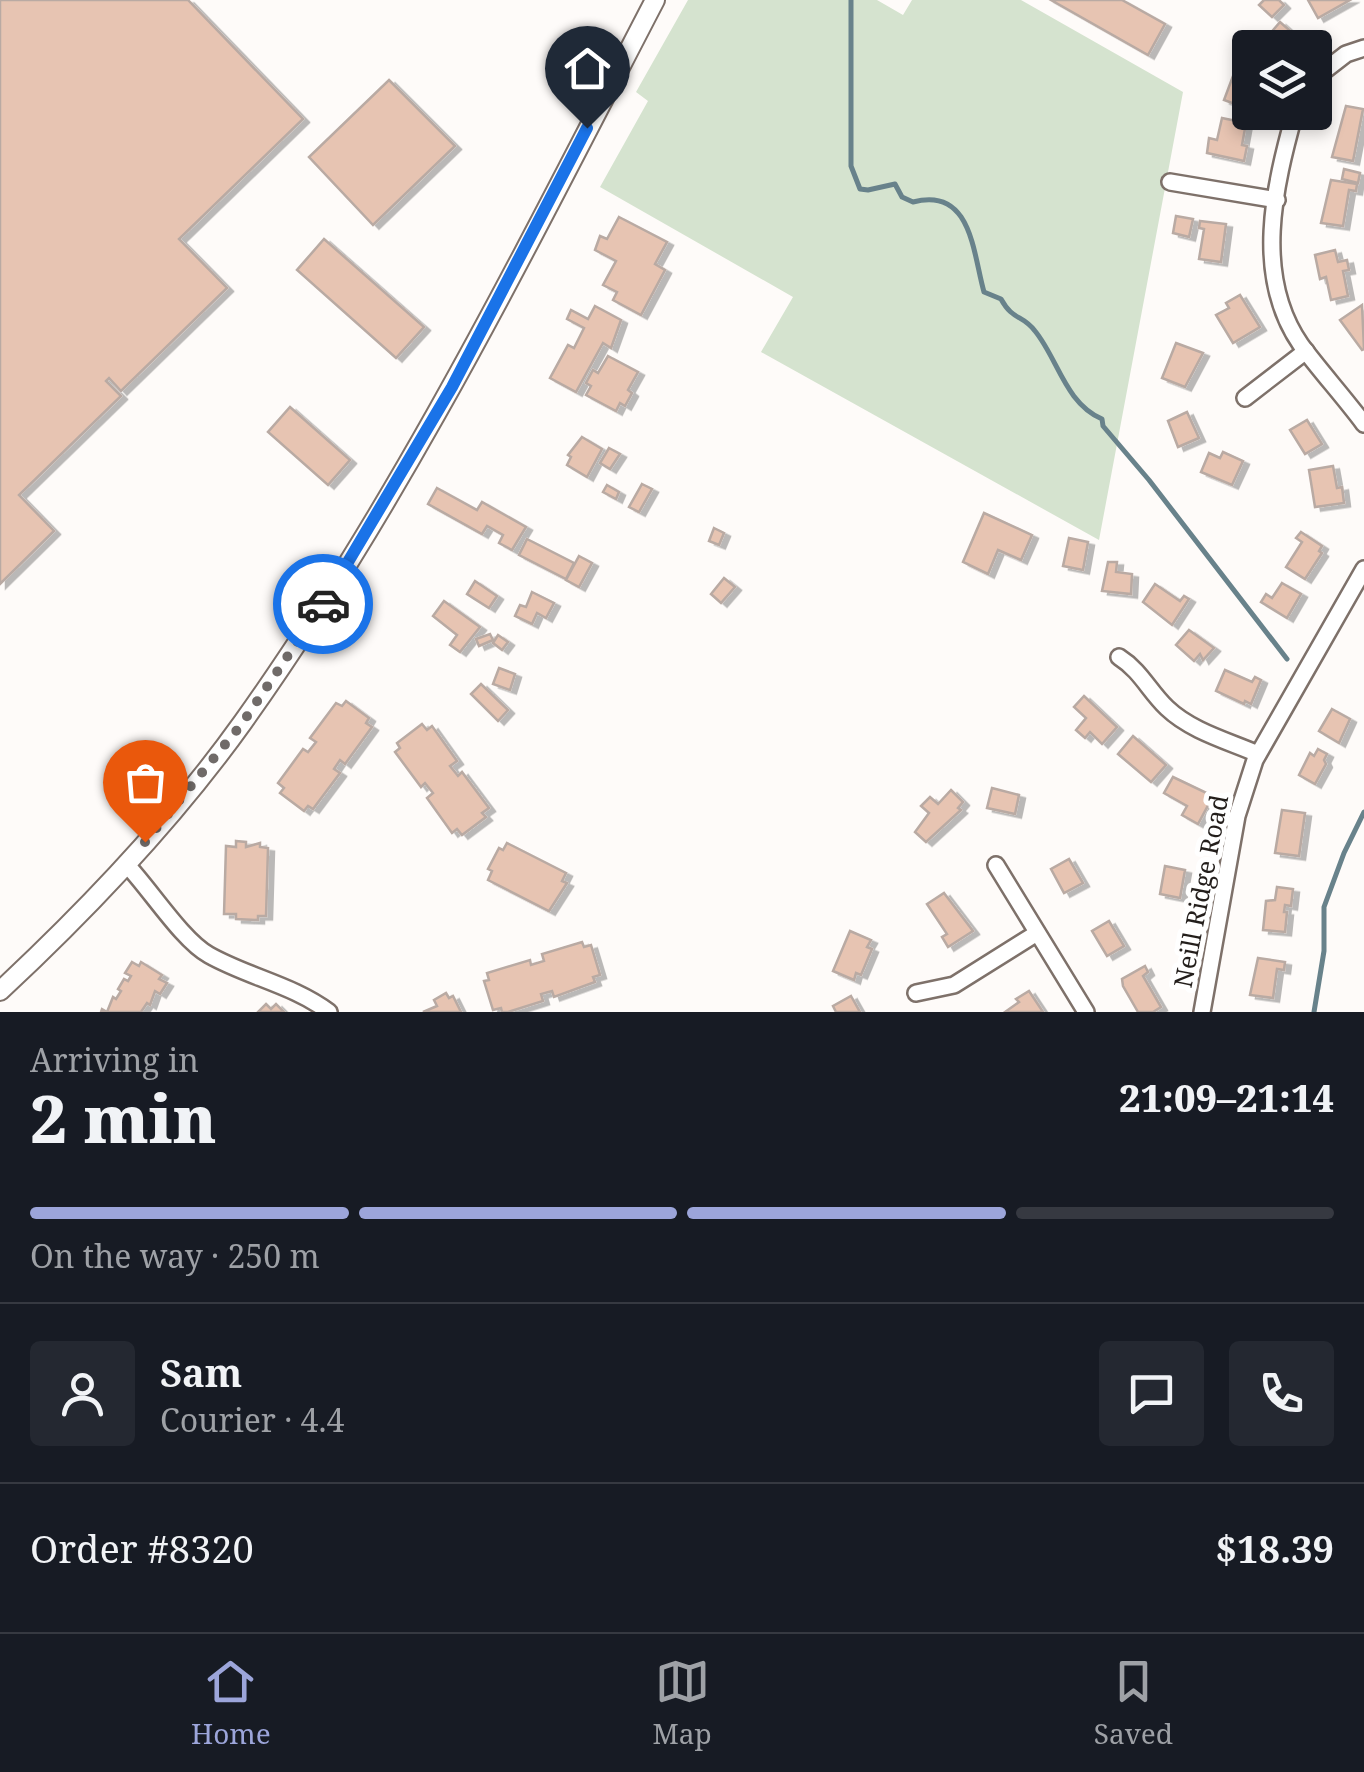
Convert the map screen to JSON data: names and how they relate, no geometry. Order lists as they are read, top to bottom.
{
  "streets": {
    "street": ["Neill Ridge Road"]
  },
  "page": {
    "heading": ["2 min", "Arriving in", "21:09–21:14"],
    "panel": [
      "Sam",
      "Courier · 4.4",
      "Order #8320",
      "$18.39"
    ],
    "bar": "On the way · 250 m",
    "tabs": ["Home", "Map", "Saved"]
  }
}
